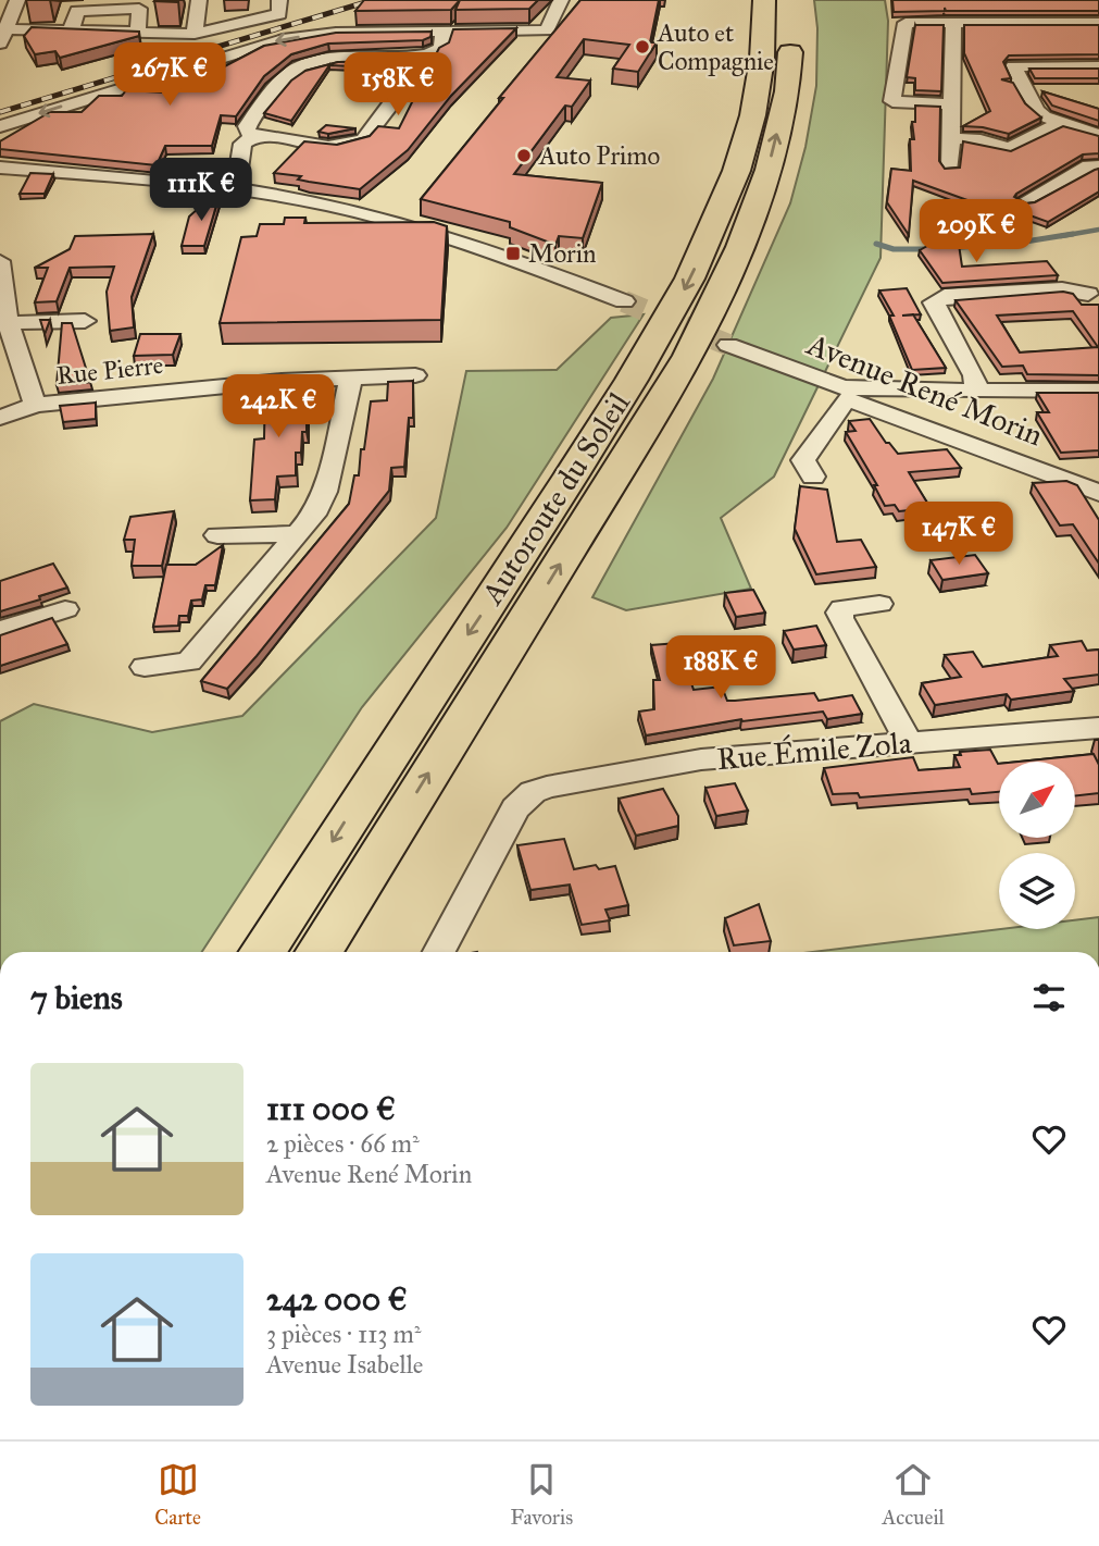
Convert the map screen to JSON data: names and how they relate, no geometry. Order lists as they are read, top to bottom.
{
  "streets": {
    "highway": ["Autoroute du Soleil"],
    "street": ["Rue Pierre", "Avenue René Morin", "Rue Émile Zola"]
  },
  "places": {
    "other": ["Auto et Compagnie", "Auto Primo"],
    "transit": ["Morin"]
  },
  "north": "top right",
  "page": {
    "price": [
      "267K €",
      "158K €",
      "111K €",
      "209K €",
      "242K €",
      "147K €",
      "188K €"
    ],
    "heading": "7 biens",
    "list": [
      {
        "name": "111 000 €",
        "note": "2 pièces · 66 m² · Avenue René Morin"
      },
      {
        "name": "242 000 €",
        "note": "3 pièces · 113 m² · Avenue Isabelle"
      }
    ],
    "tabs": ["Carte", "Favoris", "Accueil"]
  }
}
